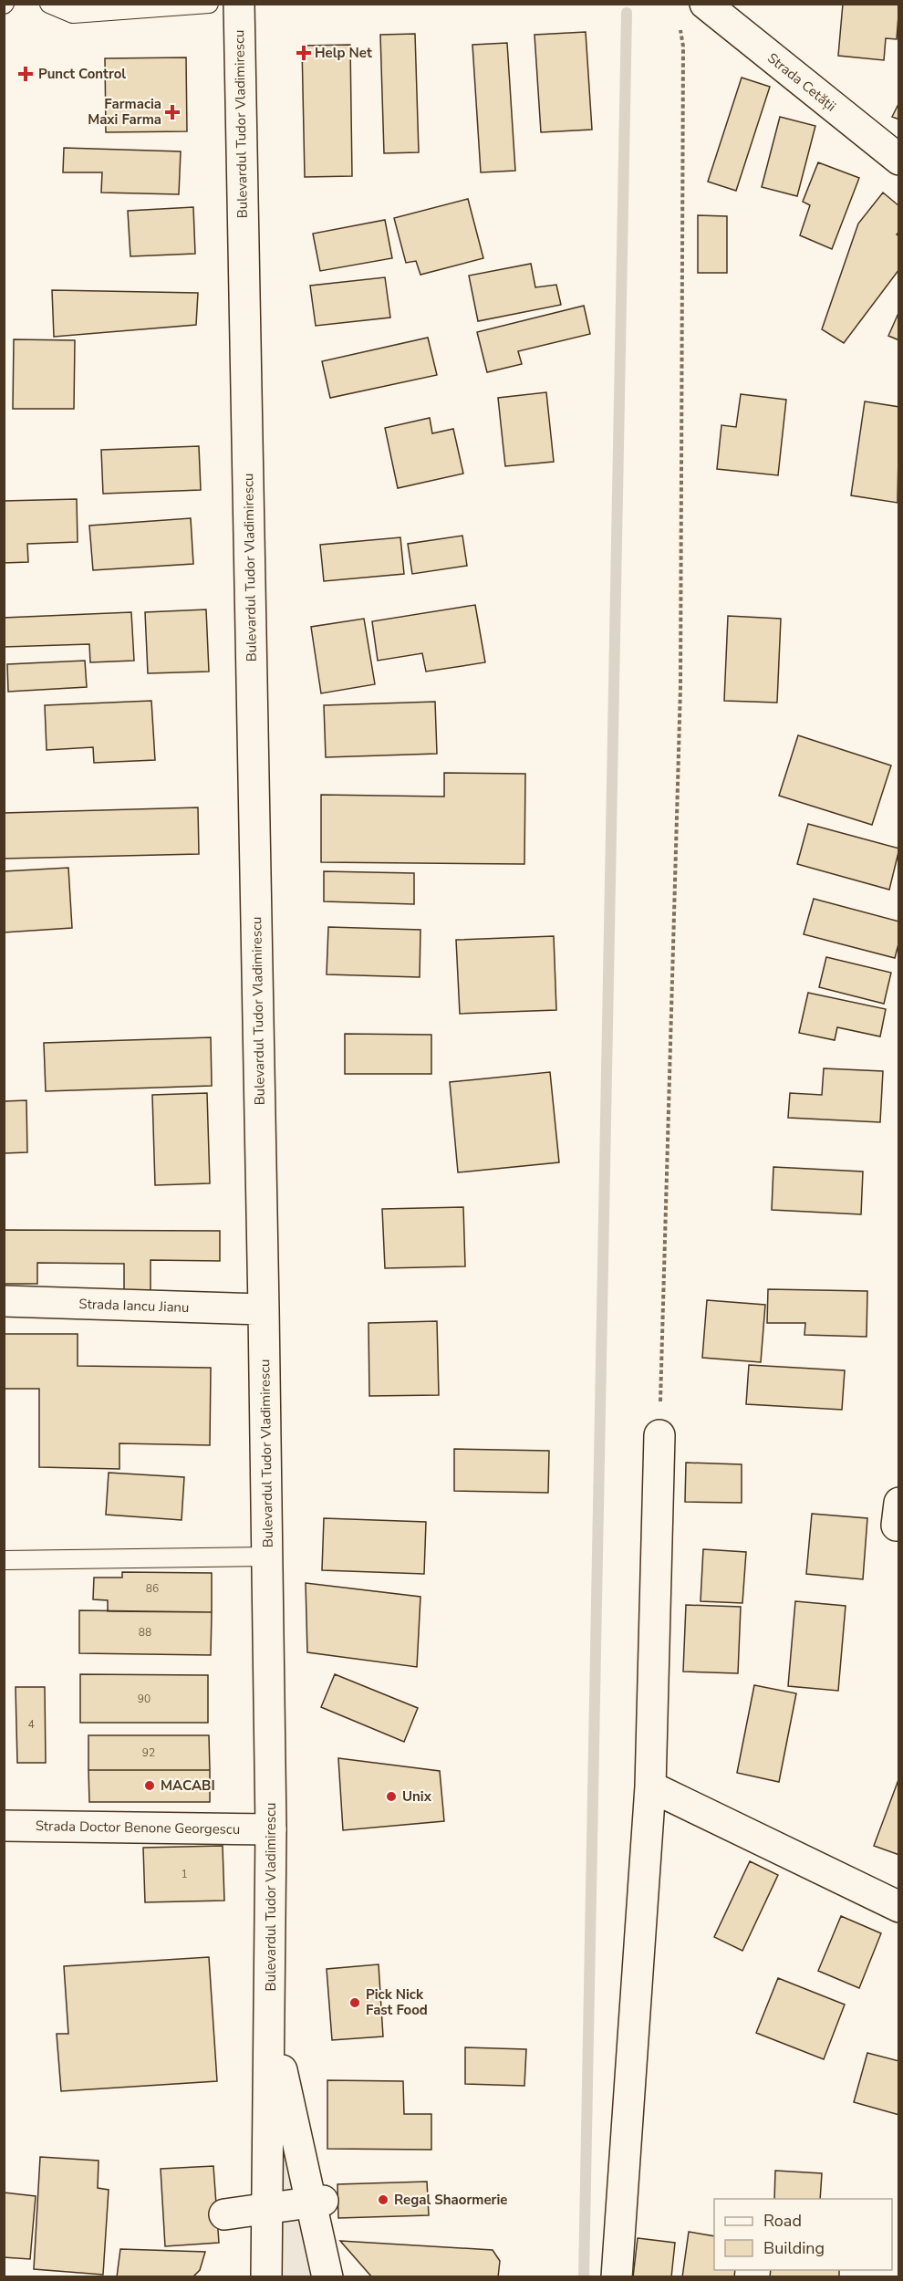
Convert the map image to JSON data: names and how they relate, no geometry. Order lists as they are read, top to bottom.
{
  "streets": {
    "main road": [
      "Strada Cetății",
      "Bulevardul Tudor Vladimirescu",
      "Strada Iancu Jianu",
      "Strada Doctor Benone Georgescu"
    ]
  },
  "crossings": [
    ["Bulevardul Tudor Vladimirescu", "Strada Iancu Jianu"],
    ["Bulevardul Tudor Vladimirescu", "Strada Doctor Benone Georgescu"]
  ],
  "places": {
    "health": ["Help Net", "Punct Control", "Farmacia Maxi Farma"],
    "other": [
      "MACABI",
      "Unix",
      "Pick Nick Fast Food",
      "Regal Shaormerie"
    ]
  },
  "house_numbers": [
    "86",
    "88",
    "90",
    "4",
    "92",
    "1"
  ],
  "legend": ["Road", "Building"]
}
